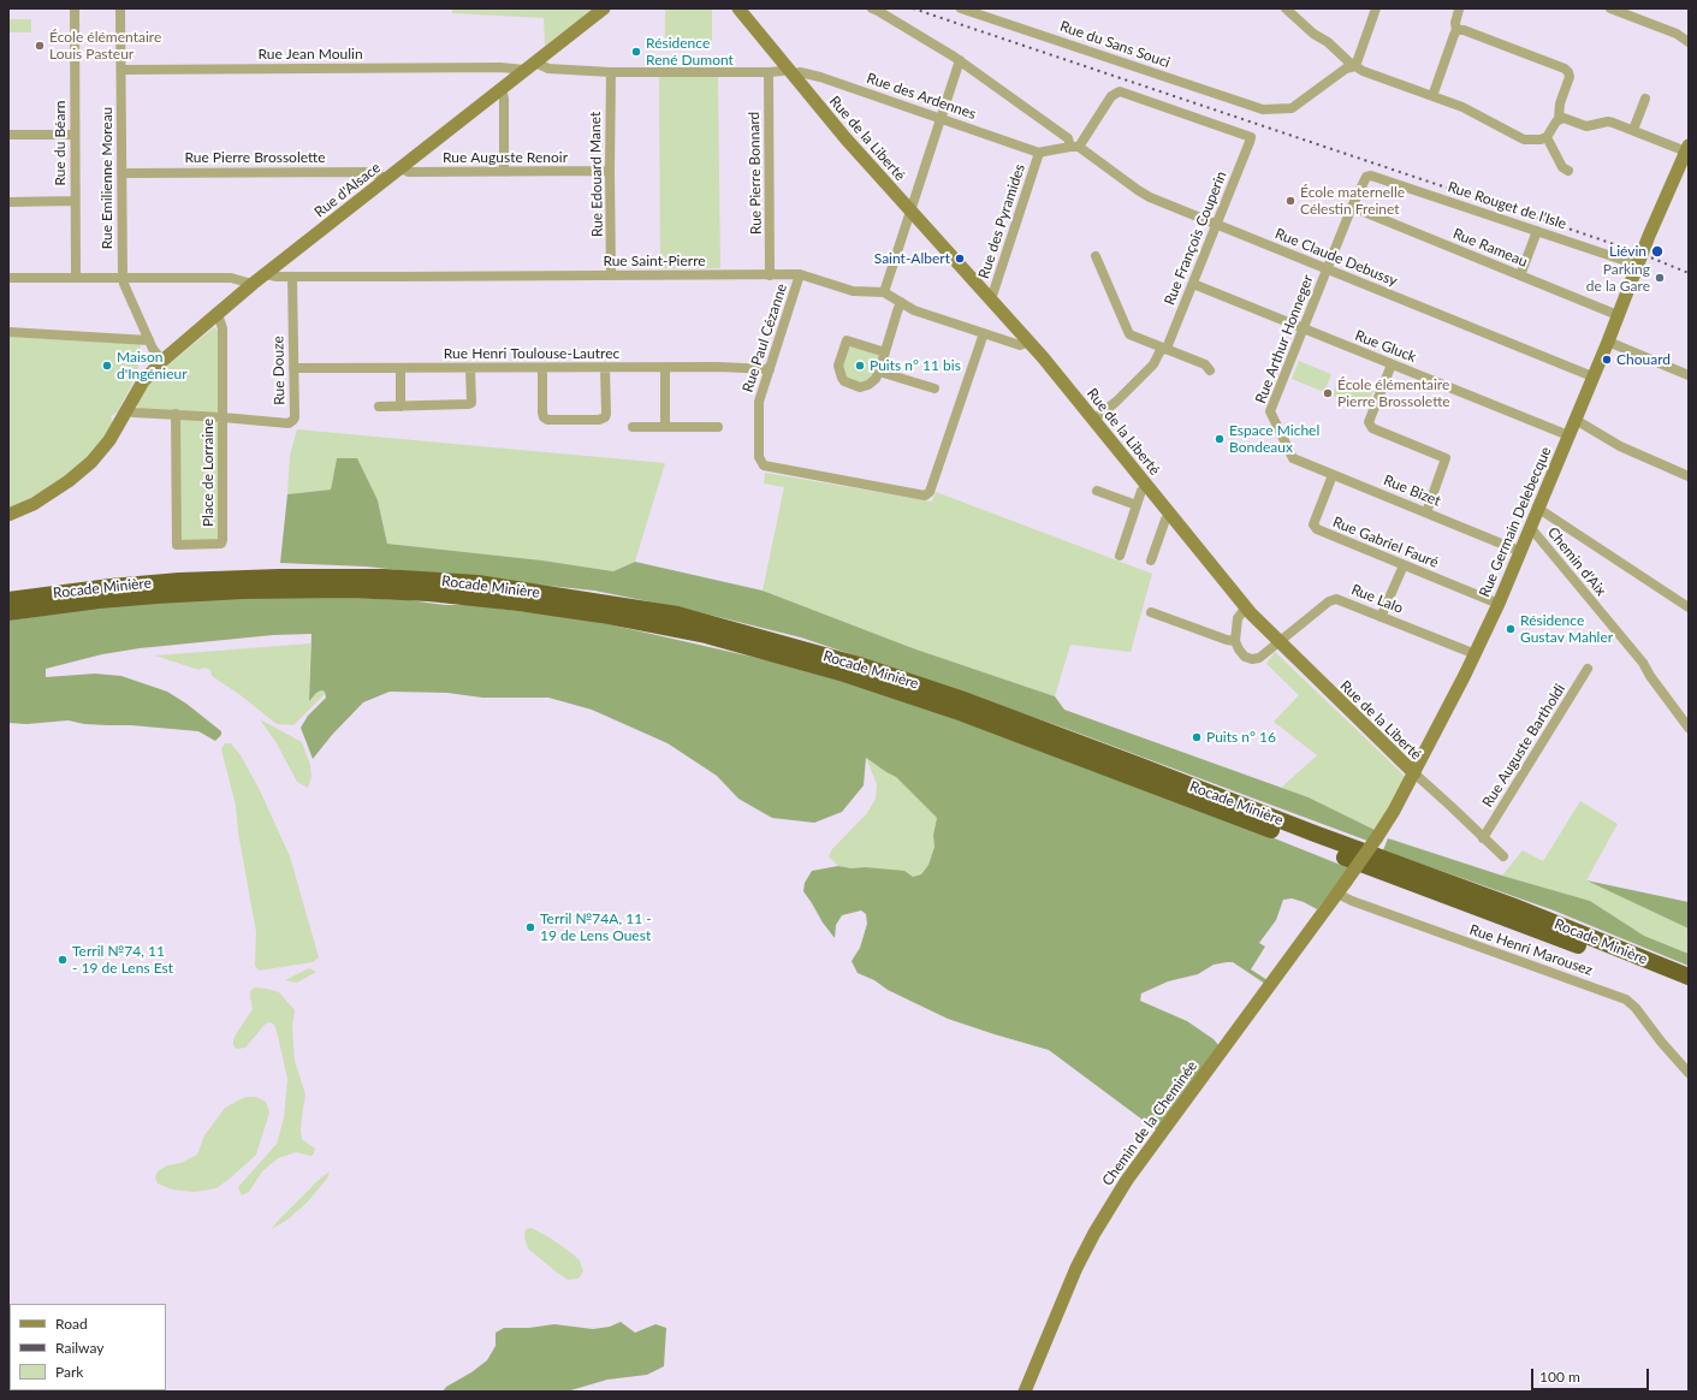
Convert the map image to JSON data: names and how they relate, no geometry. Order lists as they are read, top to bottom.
{
  "streets": {
    "highway": ["Rocade Minière"],
    "street": [
      "Rue du Sans Souci",
      "Rue Jean Moulin",
      "Rue des Ardennes",
      "Rue de la Liberté",
      "Rue du Béarn",
      "Rue Pierre Brossolette",
      "Rue Auguste Renoir",
      "Rue Pierre Bonnard",
      "Rue Edouard Manet",
      "Rue Emilienne Moreau",
      "Rue d'Alsace",
      "Rue Rouget de l'Isle",
      "Rue des Pyramides",
      "Rue François Couperin",
      "Rue Rameau",
      "Rue Claude Debussy",
      "Rue Saint-Pierre",
      "Rue Paul Cézanne",
      "Rue Arthur Honneger",
      "Rue Gluck",
      "Rue Henri Toulouse-Lautrec",
      "Rue Douze",
      "Place de Lorraine",
      "Rue Bizet",
      "Rue Germain Delebecque",
      "Rue Gabriel Fauré",
      "Chemin d'Aix",
      "Rue Lalo",
      "Rue Auguste Bartholdi",
      "Rue Henri Marousez",
      "Chemin de la Cheminée"
    ]
  },
  "crossings": [
    ["Rue Jean Moulin", "Rue des Ardennes"],
    ["Rue Jean Moulin", "Rue Edouard Manet"],
    ["Rue Jean Moulin", "Rue Emilienne Moreau"],
    ["Rue Jean Moulin", "Rue d'Alsace"],
    ["Rue des Ardennes", "Rue de la Liberté"],
    ["Rue des Ardennes", "Rue Pierre Bonnard"],
    ["Rue des Ardennes", "Rue Edouard Manet"],
    ["Rue des Ardennes", "Rue des Pyramides"],
    ["Rue de la Liberté", "Rue des Pyramides"],
    ["Rue de la Liberté", "Rue François Couperin"],
    ["Rue de la Liberté", "Rue Saint-Pierre"],
    ["Rue de la Liberté", "Rue Germain Delebecque"],
    ["Rue de la Liberté", "Rue Lalo"],
    ["Rue de la Liberté", "Rue Auguste Bartholdi"],
    ["Rue Pierre Brossolette", "Rue Emilienne Moreau"],
    ["Rue Pierre Brossolette", "Rue d'Alsace"],
    ["Rue Auguste Renoir", "Rue Edouard Manet"],
    ["Rue Auguste Renoir", "Rue d'Alsace"],
    ["Rue Pierre Bonnard", "Rue Saint-Pierre"],
    ["Rue Edouard Manet", "Rue Saint-Pierre"],
    ["Rue Emilienne Moreau", "Rue d'Alsace"],
    ["Rue d'Alsace", "Rue Saint-Pierre"],
    ["Rue d'Alsace", "Place de Lorraine"],
    ["Rue Rouget de l'Isle", "Rue Arthur Honneger"],
    ["Rue Rouget de l'Isle", "Rue Germain Delebecque"],
    ["Rue des Pyramides", "Rue François Couperin"],
    ["Rue des Pyramides", "Rue Claude Debussy"],
    ["Rue François Couperin", "Rue Claude Debussy"],
    ["Rue François Couperin", "Rue Gluck"],
    ["Rue Rameau", "Rue Arthur Honneger"],
    ["Rue Rameau", "Rue Germain Delebecque"],
    ["Rue Claude Debussy", "Rue Arthur Honneger"],
    ["Rue Claude Debussy", "Rue Germain Delebecque"],
    ["Rue Saint-Pierre", "Rue Paul Cézanne"],
    ["Rue Saint-Pierre", "Rue Douze"],
    ["Rue Paul Cézanne", "Rue Henri Toulouse-Lautrec"],
    ["Rue Arthur Honneger", "Rue Gluck"],
    ["Rue Arthur Honneger", "Rue Bizet"],
    ["Rue Gluck", "Rue Germain Delebecque"],
    ["Rue Henri Toulouse-Lautrec", "Rue Douze"],
    ["Rue Douze", "Place de Lorraine"],
    ["Rue Bizet", "Rue Germain Delebecque"],
    ["Rue Bizet", "Rue Gabriel Fauré"],
    ["Rue Germain Delebecque", "Rue Gabriel Fauré"],
    ["Rue Germain Delebecque", "Chemin d'Aix"],
    ["Rue Germain Delebecque", "Rue Lalo"],
    ["Rue Germain Delebecque", "Rue Henri Marousez"],
    ["Rue Germain Delebecque", "Chemin de la Cheminée"],
    ["Rue Henri Marousez", "Chemin de la Cheminée"]
  ],
  "places": [
    "École élémentaire Louis Pasteur",
    "Résidence René Dumont",
    "École maternelle Célestin Freinet",
    "Liévin",
    "Saint-Albert",
    "Parking de la Gare",
    "Chouard",
    "Maison d'Ingénieur",
    "Puits n° 11 bis",
    "École élémentaire Pierre Brossolette",
    "Espace Michel Bondeaux",
    "Résidence Gustav Mahler",
    "Puits n° 16",
    "Terril №74A, 11 - 19 de Lens Ouest",
    "Terril №74, 11 - 19 de Lens Est"
  ],
  "legend": ["Road", "Railway", "Park"],
  "scale_bar": "100 m"
}
